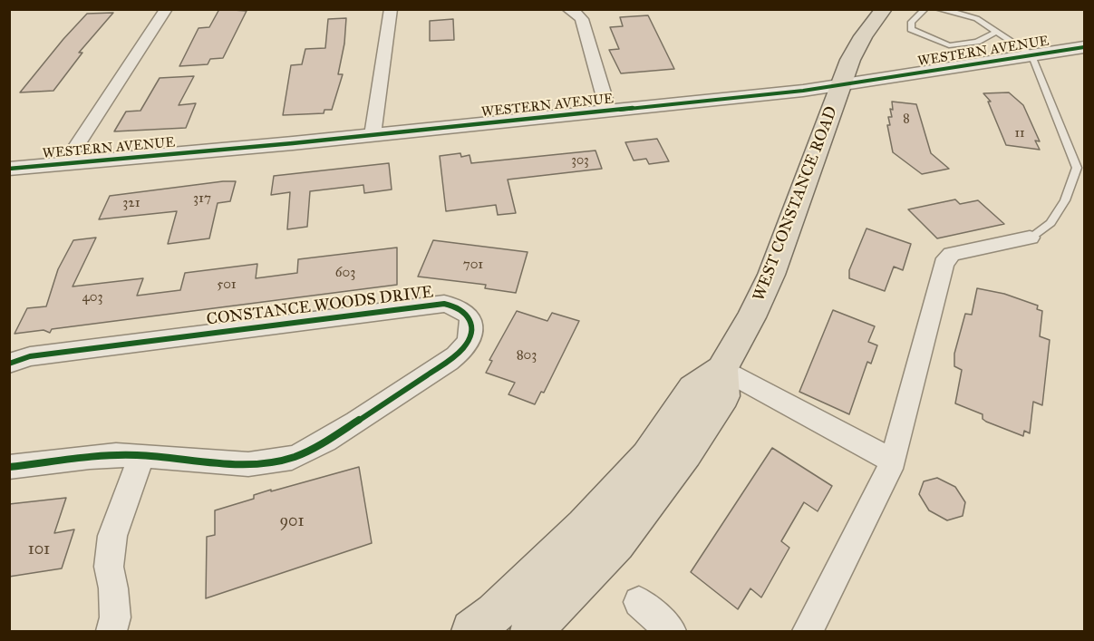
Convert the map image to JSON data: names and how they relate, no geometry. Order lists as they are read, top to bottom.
{
  "streets": {
    "main road": ["WEST CONSTANCE ROAD"],
    "street": ["WESTERN AVENUE", "CONSTANCE WOODS DRIVE"]
  },
  "crossings": [
    ["WESTERN AVENUE", "WEST CONSTANCE ROAD"]
  ],
  "house_numbers": [
    "8",
    "11",
    "303",
    "317",
    "321",
    "701",
    "603",
    "501",
    "403",
    "803",
    "901",
    "101"
  ]
}
